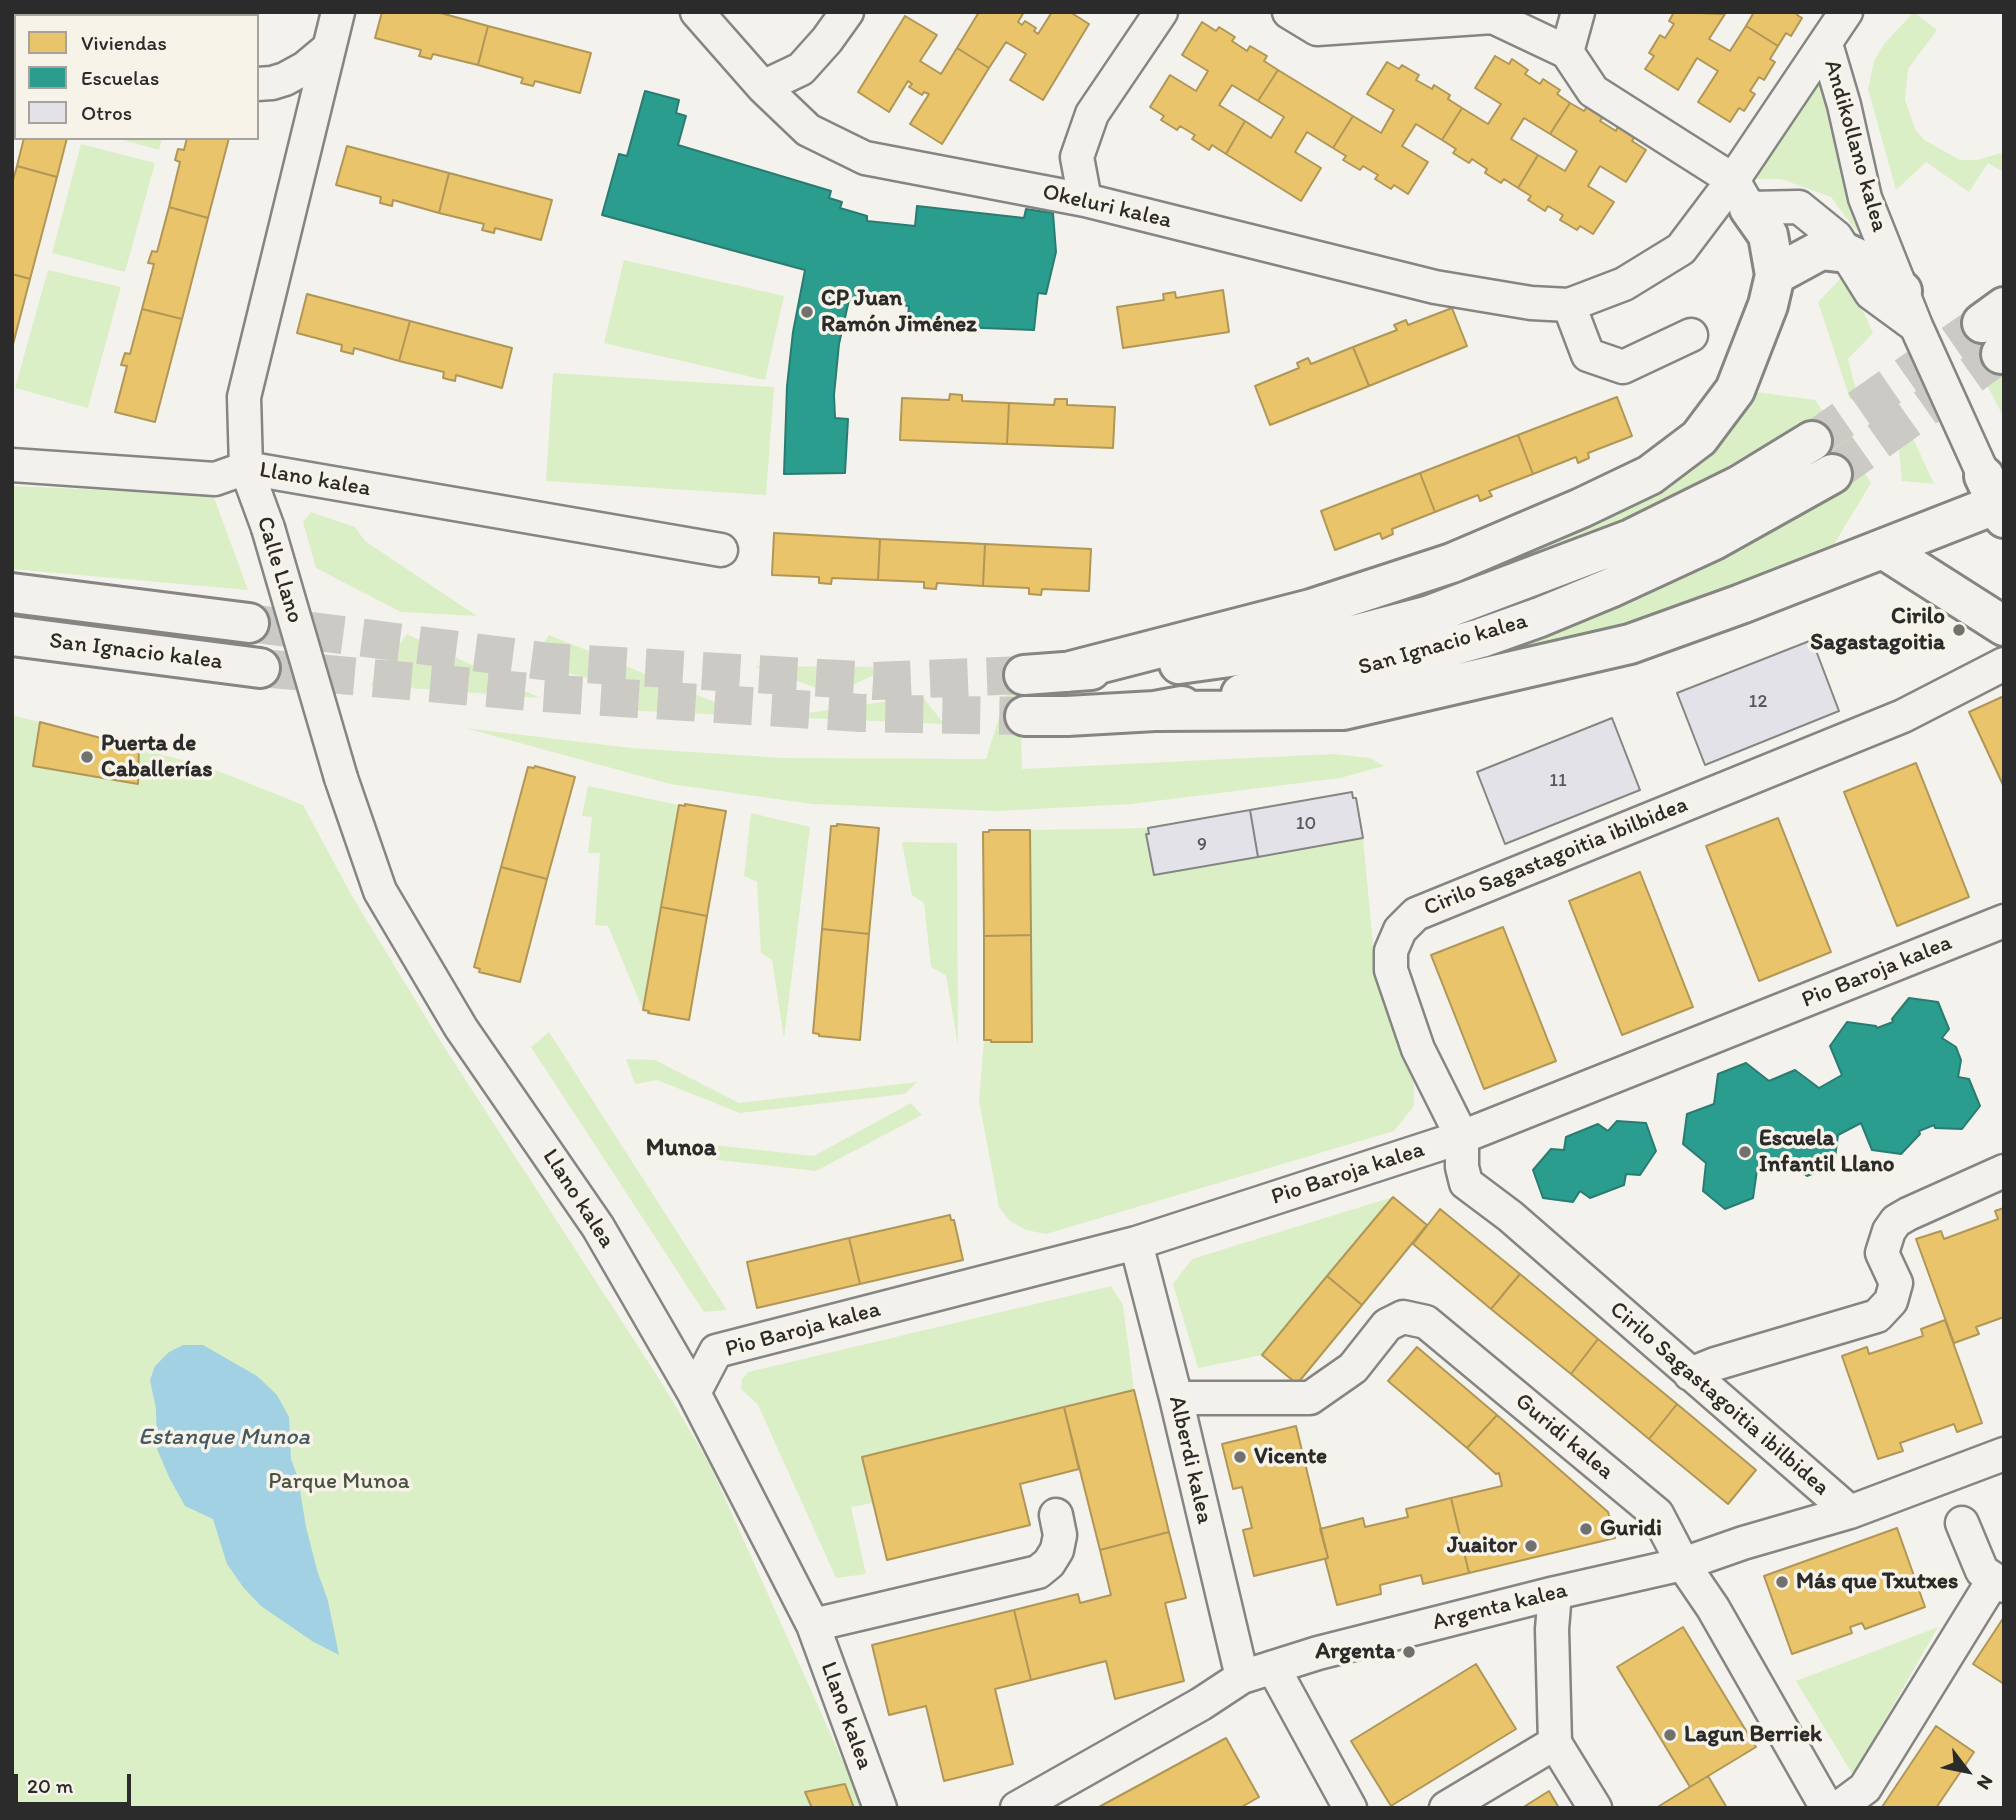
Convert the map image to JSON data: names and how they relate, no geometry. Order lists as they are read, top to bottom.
{
  "streets": {
    "main road": ["San Ignacio kalea"],
    "street": [
      "Andikollano kalea",
      "Okeluri kalea",
      "Llano kalea",
      "Calle Llano",
      "Cirilo Sagastagoitia ibilbidea",
      "Pio Baroja kalea",
      "Guridi kalea",
      "Alberdi kalea",
      "Argenta kalea"
    ]
  },
  "crossings": [
    ["Andikollano kalea", "Okeluri kalea"],
    ["Llano kalea", "Calle Llano"],
    ["Llano kalea", "Pio Baroja kalea"],
    ["Cirilo Sagastagoitia ibilbidea", "Pio Baroja kalea"],
    ["Cirilo Sagastagoitia ibilbidea", "Argenta kalea"],
    ["Pio Baroja kalea", "Alberdi kalea"],
    ["Guridi kalea", "Alberdi kalea"],
    ["Guridi kalea", "Argenta kalea"],
    ["Alberdi kalea", "Argenta kalea"]
  ],
  "districts": ["Munoa"],
  "water": ["Estanque Munoa"],
  "parks": ["Parque Munoa"],
  "places": [
    "CP Juan Ramón Jiménez",
    "Cirilo Sagastagoitia",
    "Puerta de Caballerías",
    "Escuela Infantil Llano",
    "Vicente",
    "Guridi",
    "Juaitor",
    "Más que Txutxes",
    "Argenta",
    "Lagun Berriek"
  ],
  "house_numbers": [
    "12",
    "11",
    "10",
    "9"
  ],
  "legend": ["Viviendas", "Escuelas", "Otros"],
  "scale_bar": "20 m",
  "north": "bottom right"
}
